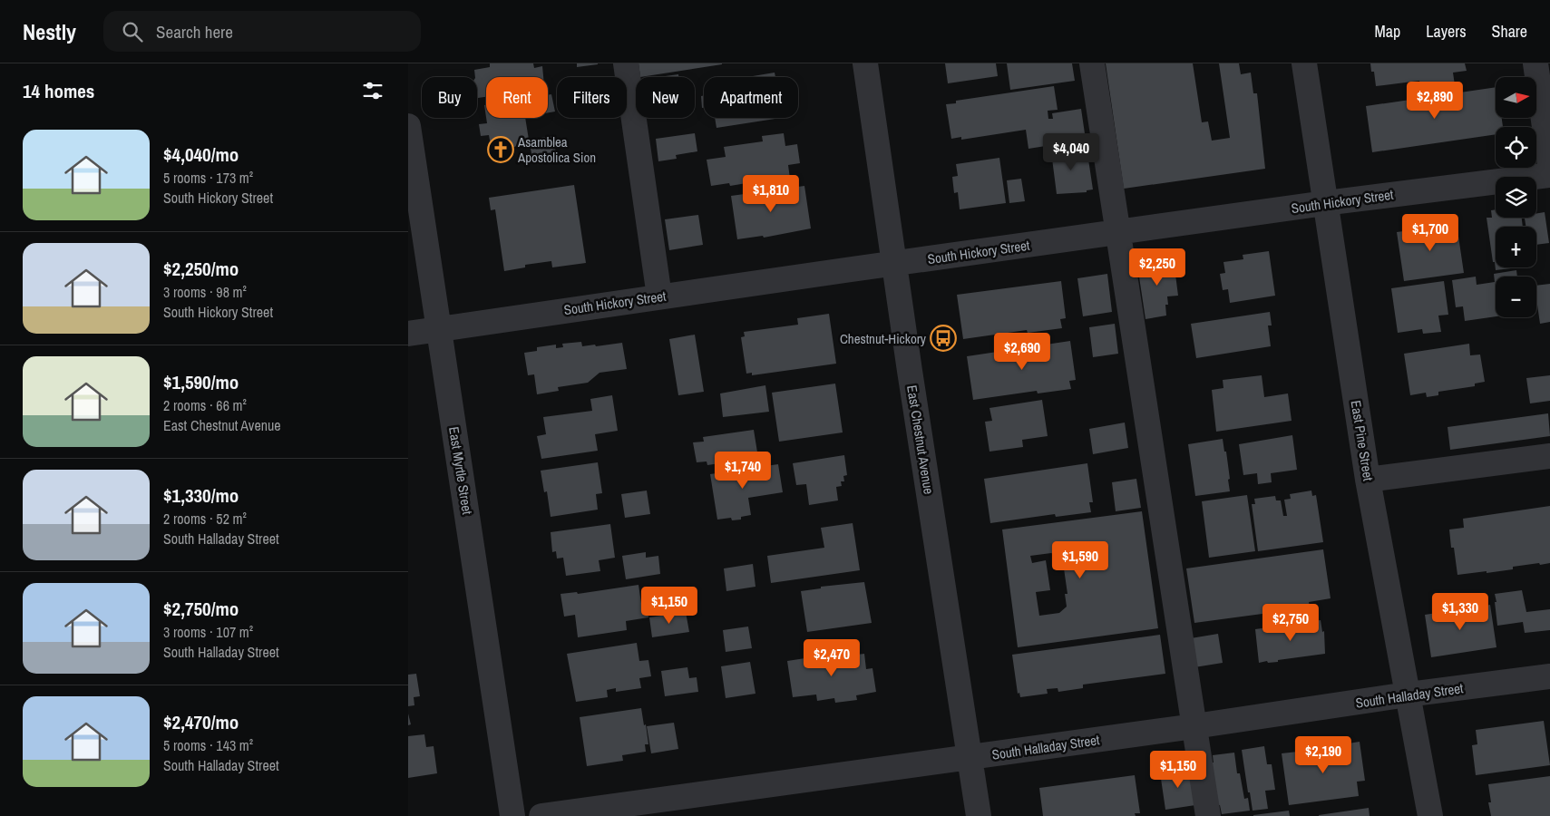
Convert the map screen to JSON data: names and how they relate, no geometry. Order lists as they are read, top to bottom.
{
  "streets": {
    "street": [
      "South Hickory Street",
      "East Chestnut Avenue",
      "East Pine Street",
      "East Myrtle Street",
      "South Halladay Street"
    ]
  },
  "crossings": [
    ["South Hickory Street", "East Chestnut Avenue"],
    ["South Hickory Street", "East Pine Street"],
    ["South Hickory Street", "East Myrtle Street"],
    ["East Chestnut Avenue", "South Halladay Street"],
    ["East Pine Street", "South Halladay Street"]
  ],
  "places": {
    "church": ["Asamblea Apostolica Sion"],
    "bus stop": ["Chestnut-Hickory"]
  },
  "north": "right",
  "page": {
    "header": "Nestly",
    "search": "Search here",
    "nav": ["Map", "Layers", "Share"],
    "heading": "14 homes",
    "map_buttons": ["+", "−"],
    "chip": [
      "Buy",
      "Rent",
      "Filters",
      "New",
      "Apartment"
    ],
    "price": [
      "$2,890",
      "$4,040",
      "$1,810",
      "$1,700",
      "$2,250",
      "$2,690",
      "$1,740",
      "$1,590",
      "$1,150",
      "$1,330",
      "$2,750",
      "$2,470",
      "$2,190",
      "$1,150"
    ],
    "list": [
      {
        "name": "$4,040/mo",
        "note": "5 rooms · 173 m² · South Hickory Street"
      },
      {
        "name": "$2,250/mo",
        "note": "3 rooms · 98 m² · South Hickory Street"
      },
      {
        "name": "$1,590/mo",
        "note": "2 rooms · 66 m² · East Chestnut Avenue"
      },
      {
        "name": "$1,330/mo",
        "note": "2 rooms · 52 m² · South Halladay Street"
      },
      {
        "name": "$2,750/mo",
        "note": "3 rooms · 107 m² · South Halladay Street"
      },
      {
        "name": "$2,470/mo",
        "note": "5 rooms · 143 m² · South Halladay Street"
      }
    ]
  }
}
